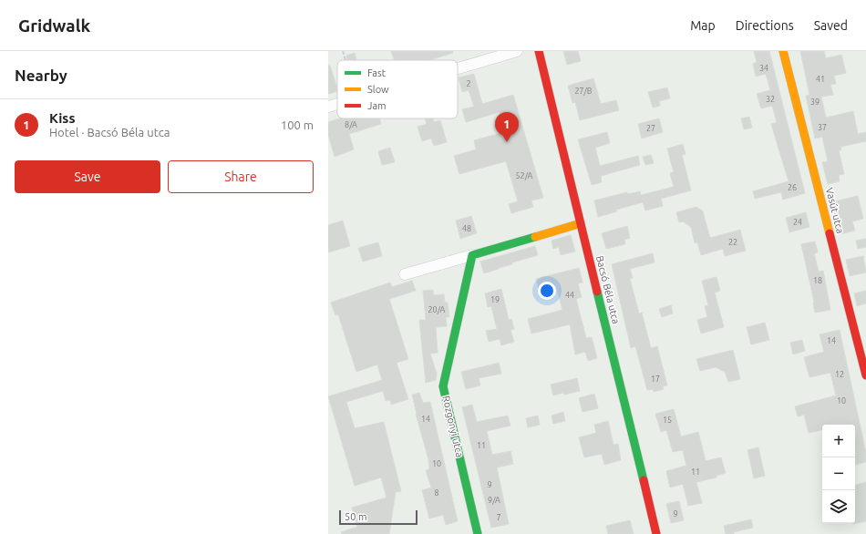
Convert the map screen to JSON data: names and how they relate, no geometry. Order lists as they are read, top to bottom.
{
  "streets": {
    "street": ["Vasút utca", "Bacsó Béla utca", "Rozgonyi utca"]
  },
  "house_numbers": [
    "34",
    "41",
    "2",
    "27/B",
    "32",
    "39",
    "8/A",
    "37",
    "27",
    "52/A",
    "26",
    "24",
    "48",
    "22",
    "18",
    "44",
    "19",
    "20/A",
    "14",
    "12",
    "17",
    "10",
    "14",
    "15",
    "11",
    "10",
    "11",
    "9",
    "8",
    "9/A",
    "9",
    "7"
  ],
  "legend": ["Fast", "Slow", "Jam"],
  "scale_bar": "50 m",
  "page": {
    "header": "Gridwalk",
    "nav": ["Map", "Directions", "Saved"],
    "heading": "Nearby",
    "list": [
      {
        "mark": "1",
        "name": "Kiss",
        "note": "Hotel · Bacsó Béla utca",
        "value": "100 m"
      }
    ],
    "pins": "1",
    "buttons": ["Save", "Share"],
    "map_buttons": ["+", "−"],
    "scale": "50 m"
  }
}
